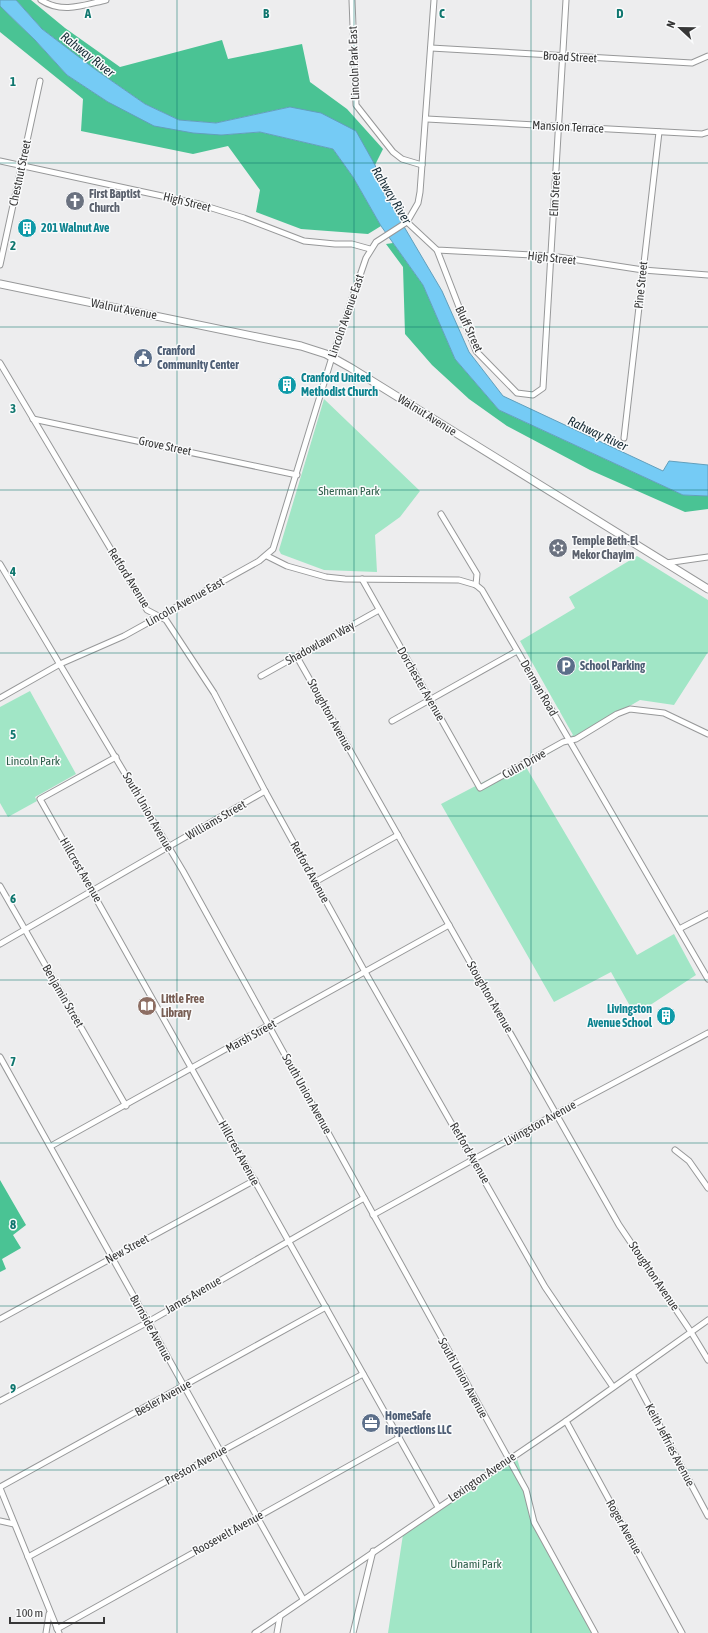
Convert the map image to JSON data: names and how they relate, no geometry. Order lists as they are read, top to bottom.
{
  "streets": {
    "street": [
      "Broad Street",
      "Lincoln Park East",
      "Mansion Terrace",
      "Chestnut Street",
      "Elm Street",
      "High Street",
      "Pine Street",
      "Walnut Avenue",
      "Lincoln Avenue East",
      "Bluff Street",
      "Grove Street",
      "Retford Avenue",
      "Shadowlawn Way",
      "Dorchester Avenue",
      "Denman Road",
      "Stoughton Avenue",
      "Culin Drive",
      "South Union Avenue",
      "Williams Street",
      "Hillcrest Avenue",
      "Benjamin Street",
      "Marsh Street",
      "Livingston Avenue",
      "New Street",
      "James Avenue",
      "Burnside Avenue",
      "Besler Avenue",
      "Keith Jeffries Avenue",
      "Preston Avenue",
      "Lexington Avenue",
      "Roger Avenue",
      "Roosevelt Avenue"
    ]
  },
  "crossings": [
    ["Broad Street", "Elm Street"],
    ["Broad Street", "Lincoln Avenue East"],
    ["Lincoln Park East", "Lincoln Avenue East"],
    ["Mansion Terrace", "Elm Street"],
    ["Mansion Terrace", "Pine Street"],
    ["Mansion Terrace", "Lincoln Avenue East"],
    ["Chestnut Street", "High Street"],
    ["Elm Street", "High Street"],
    ["Elm Street", "Bluff Street"],
    ["High Street", "Pine Street"],
    ["High Street", "Lincoln Avenue East"],
    ["High Street", "Bluff Street"],
    ["Walnut Avenue", "Lincoln Avenue East"],
    ["Lincoln Avenue East", "Grove Street"],
    ["Lincoln Avenue East", "Retford Avenue"],
    ["Lincoln Avenue East", "South Union Avenue"],
    ["Grove Street", "Retford Avenue"],
    ["Retford Avenue", "Williams Street"],
    ["Retford Avenue", "Marsh Street"],
    ["Retford Avenue", "Livingston Avenue"],
    ["Retford Avenue", "Lexington Avenue"],
    ["Shadowlawn Way", "Dorchester Avenue"],
    ["Shadowlawn Way", "Stoughton Avenue"],
    ["Dorchester Avenue", "Culin Drive"],
    ["Denman Road", "Culin Drive"],
    ["Stoughton Avenue", "Marsh Street"],
    ["Stoughton Avenue", "Livingston Avenue"],
    ["Stoughton Avenue", "Lexington Avenue"],
    ["South Union Avenue", "Williams Street"],
    ["South Union Avenue", "Hillcrest Avenue"],
    ["South Union Avenue", "Marsh Street"],
    ["South Union Avenue", "Livingston Avenue"],
    ["South Union Avenue", "James Avenue"],
    ["South Union Avenue", "Lexington Avenue"],
    ["Williams Street", "Hillcrest Avenue"],
    ["Williams Street", "Benjamin Street"],
    ["Hillcrest Avenue", "Marsh Street"],
    ["Hillcrest Avenue", "New Street"],
    ["Hillcrest Avenue", "James Avenue"],
    ["Hillcrest Avenue", "Besler Avenue"],
    ["Hillcrest Avenue", "Preston Avenue"],
    ["Hillcrest Avenue", "Lexington Avenue"],
    ["Hillcrest Avenue", "Roosevelt Avenue"],
    ["Benjamin Street", "Marsh Street"],
    ["Marsh Street", "Burnside Avenue"],
    ["New Street", "Burnside Avenue"],
    ["James Avenue", "Burnside Avenue"],
    ["Burnside Avenue", "Besler Avenue"],
    ["Burnside Avenue", "Preston Avenue"],
    ["Burnside Avenue", "Lexington Avenue"],
    ["Burnside Avenue", "Roosevelt Avenue"],
    ["Keith Jeffries Avenue", "Lexington Avenue"],
    ["Lexington Avenue", "Roger Avenue"]
  ],
  "water": ["Rahway River"],
  "parks": ["Sherman Park", "Lincoln Park", "Unami Park"],
  "places": {
    "church": ["First Baptist Church"],
    "building": ["201 Walnut Ave", "Cranford United Methodist Church", "Livingston Avenue School"],
    "public building": ["Cranford Community Center"],
    "synagogue": ["Temple Beth-El Mekor Chayim"],
    "parking": ["School Parking"],
    "library": ["Little Free Library"],
    "office": ["HomeSafe Inspections LLC"]
  },
  "scale_bar": "100 m",
  "north": "left",
  "grid": {
    "columns": [
      "A",
      "B",
      "C",
      "D"
    ],
    "rows": [
      "1",
      "2",
      "3",
      "4",
      "5",
      "6",
      "7",
      "8",
      "9"
    ]
  }
}
